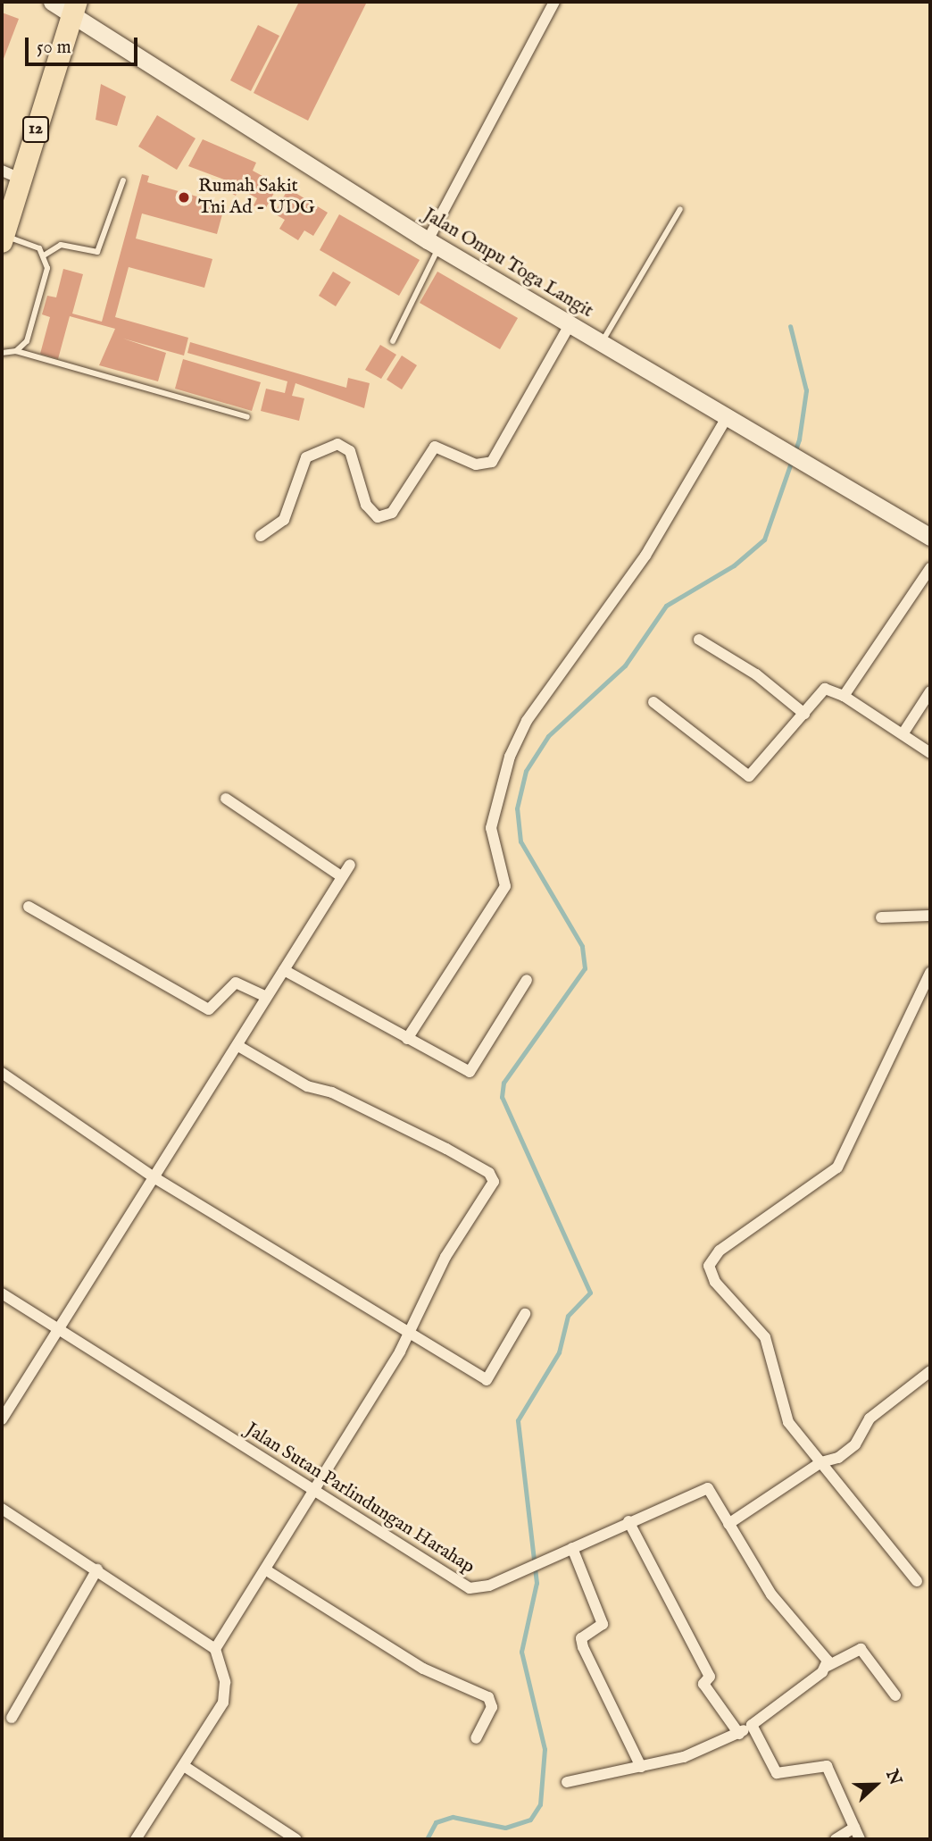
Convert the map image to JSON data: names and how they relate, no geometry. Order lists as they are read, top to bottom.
{
  "streets": {
    "highway": ["12"],
    "main road": ["Jalan Ompu Toga Langit"],
    "street": ["Jalan Sutan Parlindungan Harahap"]
  },
  "crossings": [
    ["12", "Jalan Ompu Toga Langit"]
  ],
  "places": ["Rumah Sakit Tni Ad - UDG"],
  "scale_bar": "50 m",
  "north": "right"
}
